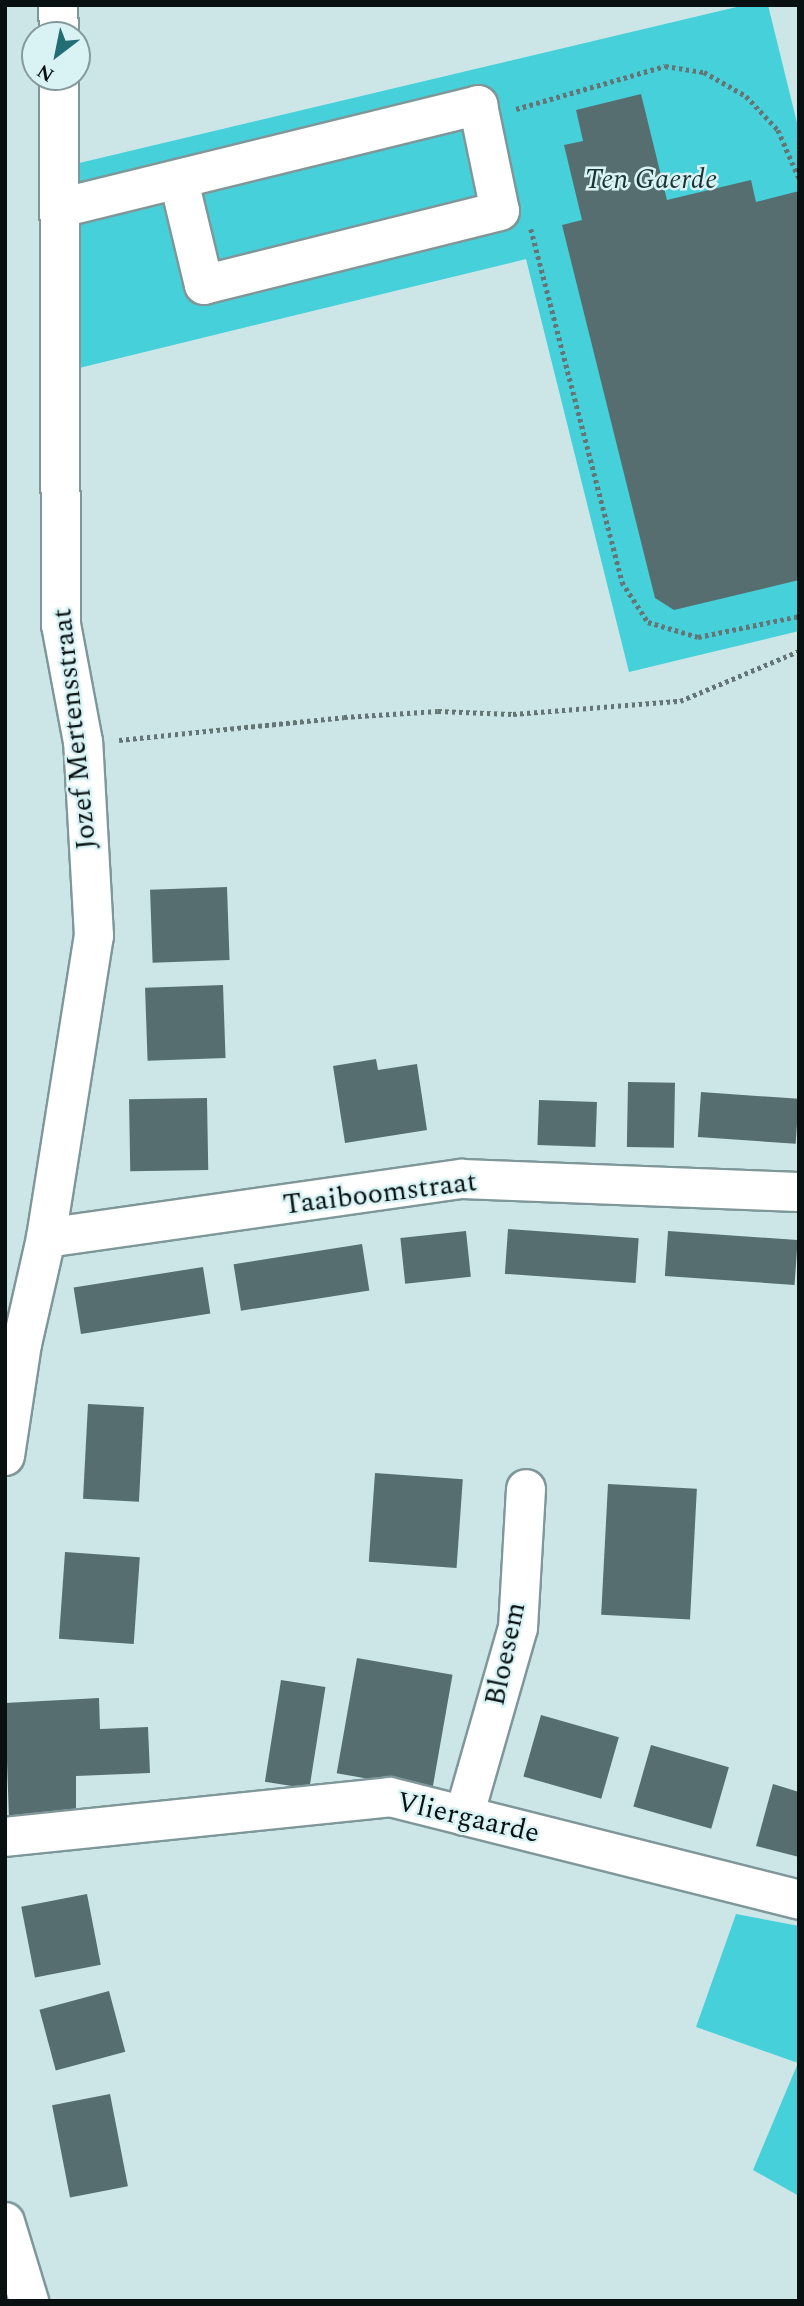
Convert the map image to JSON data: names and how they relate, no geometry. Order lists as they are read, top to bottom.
{
  "streets": {
    "street": [
      "Jozef Mertensstraat",
      "Taaiboomstraat",
      "Bloesem",
      "Vliergaarde"
    ]
  },
  "crossings": [
    ["Jozef Mertensstraat", "Taaiboomstraat"],
    ["Bloesem", "Vliergaarde"]
  ],
  "parks": ["Ten Gaerde"],
  "north": "bottom left"
}
